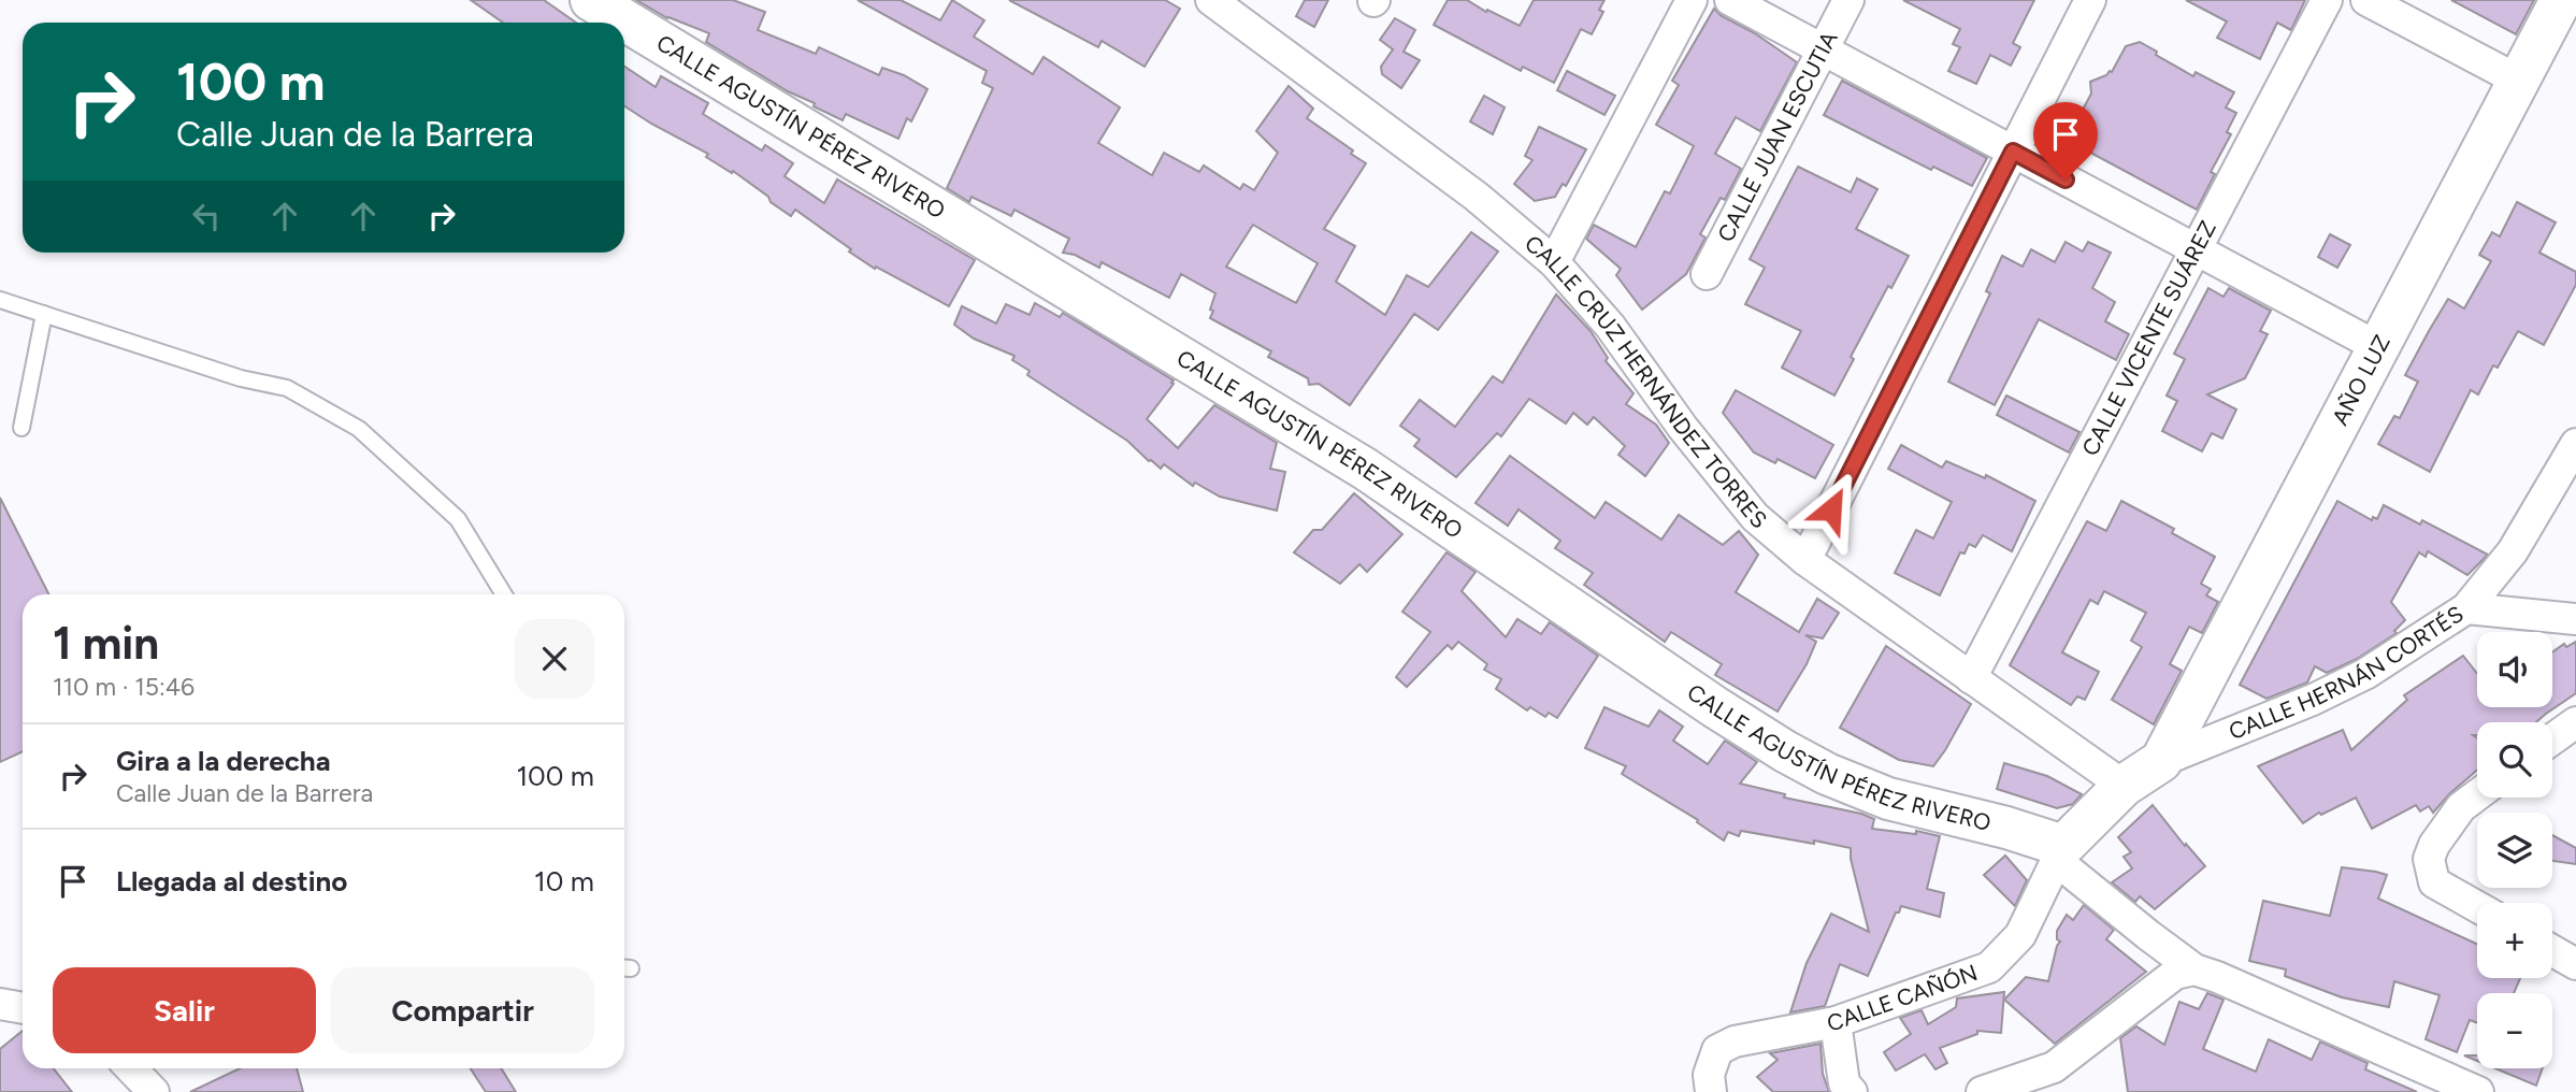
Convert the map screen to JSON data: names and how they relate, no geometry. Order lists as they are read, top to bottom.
{
  "streets": {
    "main road": ["CALLE AGUSTÍN PÉREZ RIVERO", "AÑO LUZ", "CALLE HERNÁN CORTÉS"],
    "street": [
      "CALLE JUAN ESCUTIA",
      "CALLE VICENTE SUÁREZ",
      "CALLE CRUZ HERNÁNDEZ TORRES",
      "CALLE CAÑÓN"
    ]
  },
  "crossings": [
    ["CALLE AGUSTÍN PÉREZ RIVERO", "CALLE HERNÁN CORTÉS"],
    ["CALLE AGUSTÍN PÉREZ RIVERO", "CALLE CAÑÓN"],
    ["CALLE VICENTE SUÁREZ", "CALLE CRUZ HERNÁNDEZ TORRES"],
    ["AÑO LUZ", "CALLE HERNÁN CORTÉS"],
    ["CALLE CRUZ HERNÁNDEZ TORRES", "CALLE HERNÁN CORTÉS"],
    ["CALLE HERNÁN CORTÉS", "CALLE CAÑÓN"]
  ],
  "page": {
    "turn": ["100 m", "Calle Juan de la Barrera"],
    "heading": ["1 min", "110 m · 15:46"],
    "map_buttons": ["+", "−"],
    "list": [
      {
        "name": "Gira a la derecha",
        "note": "Calle Juan de la Barrera",
        "value": "100 m"
      },
      {
        "name": "Llegada al destino",
        "value": "10 m"
      }
    ],
    "buttons": ["Salir", "Compartir"]
  }
}
